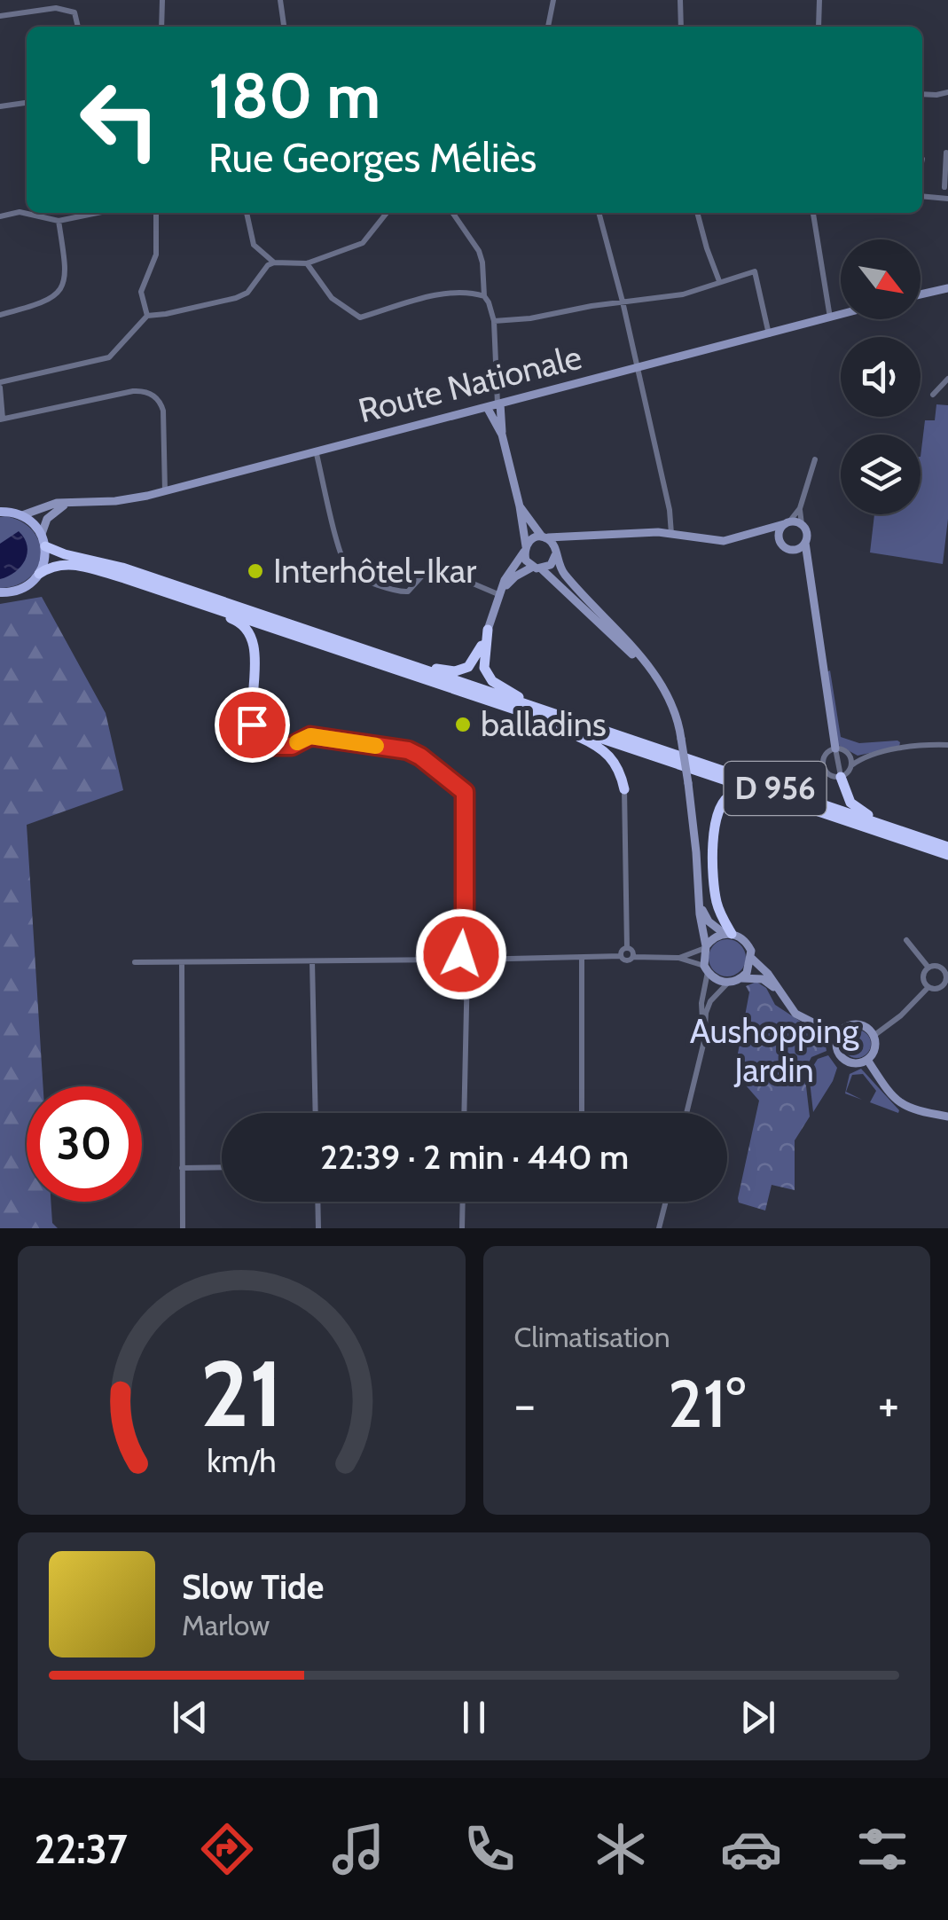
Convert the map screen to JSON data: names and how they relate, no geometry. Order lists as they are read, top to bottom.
{
  "streets": {
    "highway": ["D 956"],
    "street": ["Route Nationale"]
  },
  "parks": ["Aushopping Jardin"],
  "places": ["Interhôtel-Ikar", "balladins"],
  "north": "bottom right",
  "page": {
    "turn": ["180 m", "Rue Georges Méliès"],
    "limit": "30",
    "trip": "22:39 · 2 min · 440 m",
    "tile": "Climatisation",
    "heat": ["−", "21°", "+"],
    "song": ["Slow Tide", "Marlow"],
    "tabs": "22:37",
    "gauge": ["21", "km/h"]
  }
}
